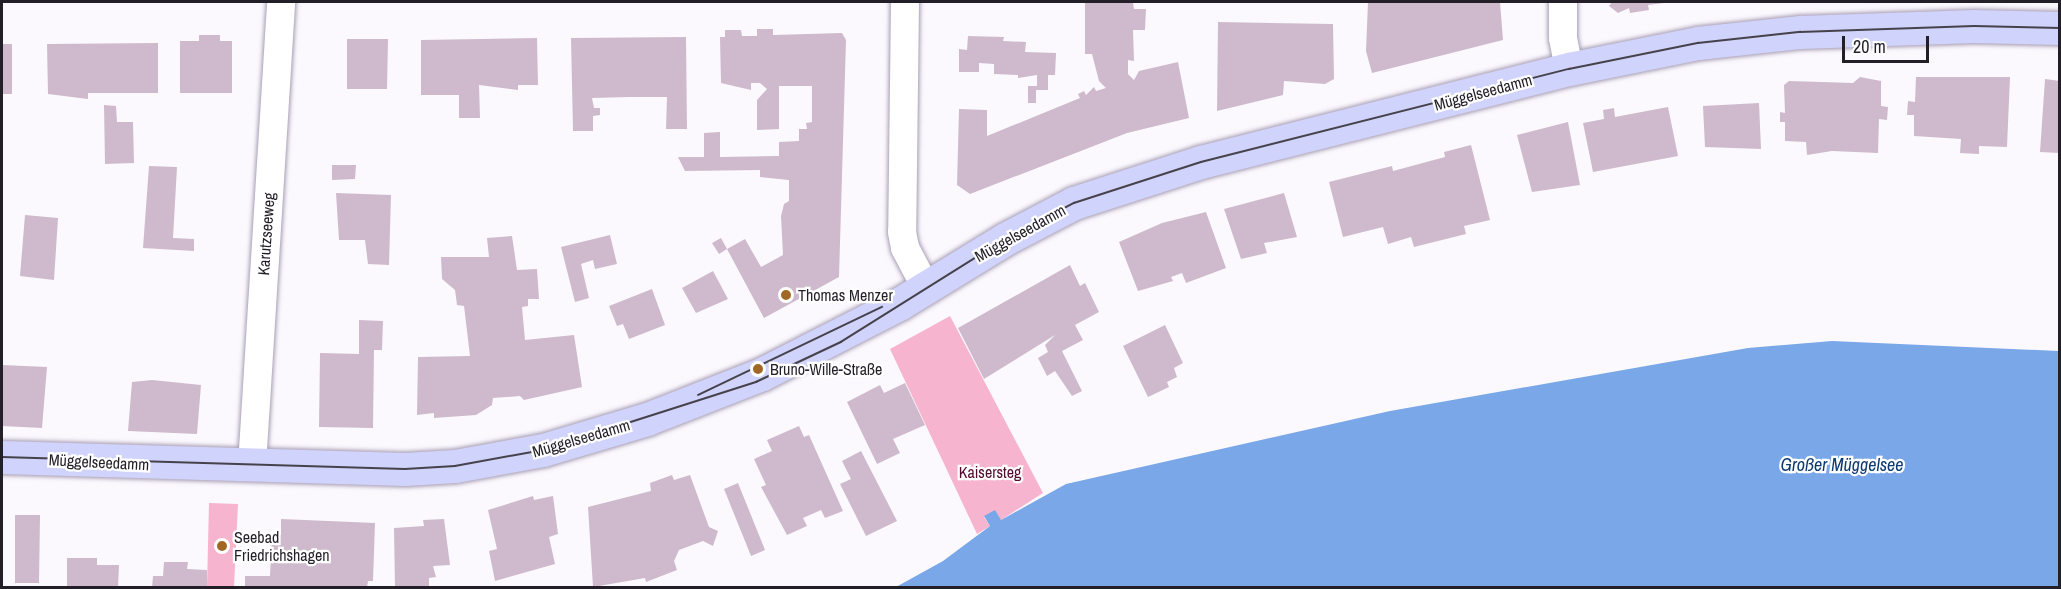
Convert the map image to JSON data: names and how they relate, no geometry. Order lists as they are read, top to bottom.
{
  "streets": {
    "main road": ["Müggelseedamm"],
    "street": ["Karutzseeweg"]
  },
  "crossings": [
    ["Müggelseedamm", "Karutzseeweg"]
  ],
  "water": ["Großer Müggelsee"],
  "parks": ["Kaisersteg"],
  "places": ["Thomas Menzer", "Bruno-Wille-Straße", "Seebad Friedrichshagen"],
  "scale_bar": "20 m"
}
